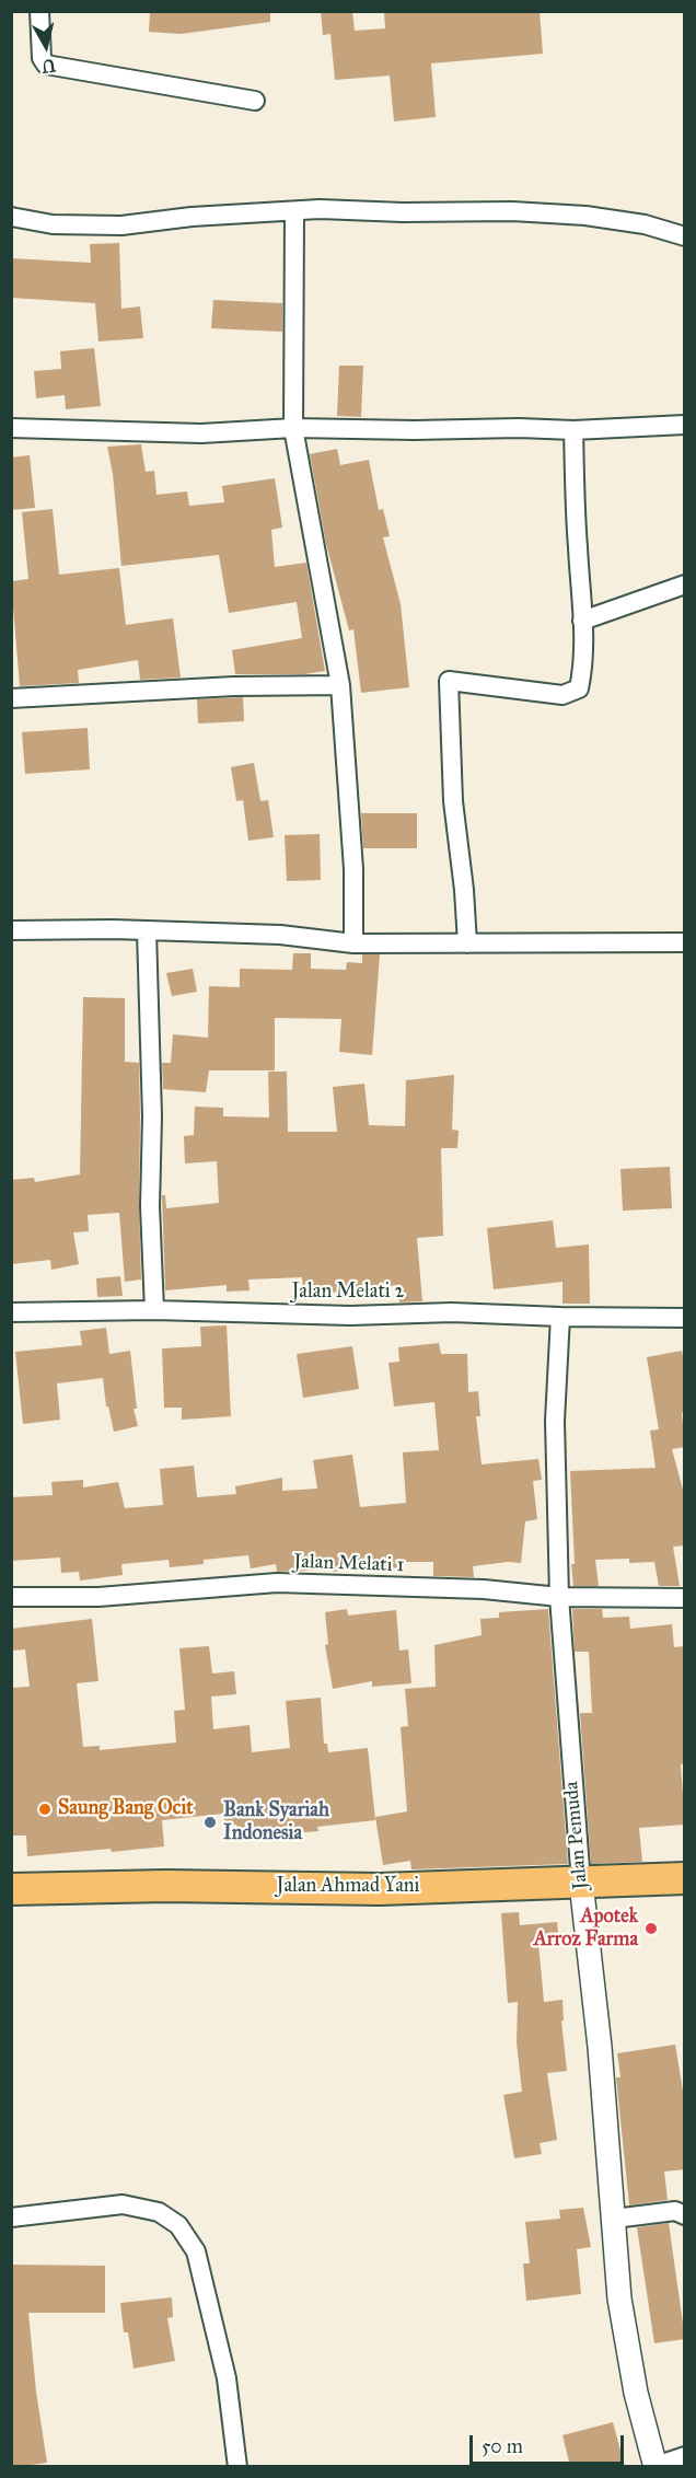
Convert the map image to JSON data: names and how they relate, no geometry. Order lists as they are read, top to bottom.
{
  "streets": {
    "highway": ["Jalan Ahmad Yani"],
    "street": ["Jalan Melati 2", "Jalan Melati 1", "Jalan Pemuda"]
  },
  "crossings": [
    ["Jalan Melati 2", "Jalan Pemuda"],
    ["Jalan Melati 1", "Jalan Pemuda"],
    ["Jalan Pemuda", "Jalan Ahmad Yani"]
  ],
  "places": ["Saung Bang Ocit", "Bank Syariah Indonesia", "Apotek Arroz Farma"],
  "scale_bar": "50 m",
  "north": "bottom"
}
